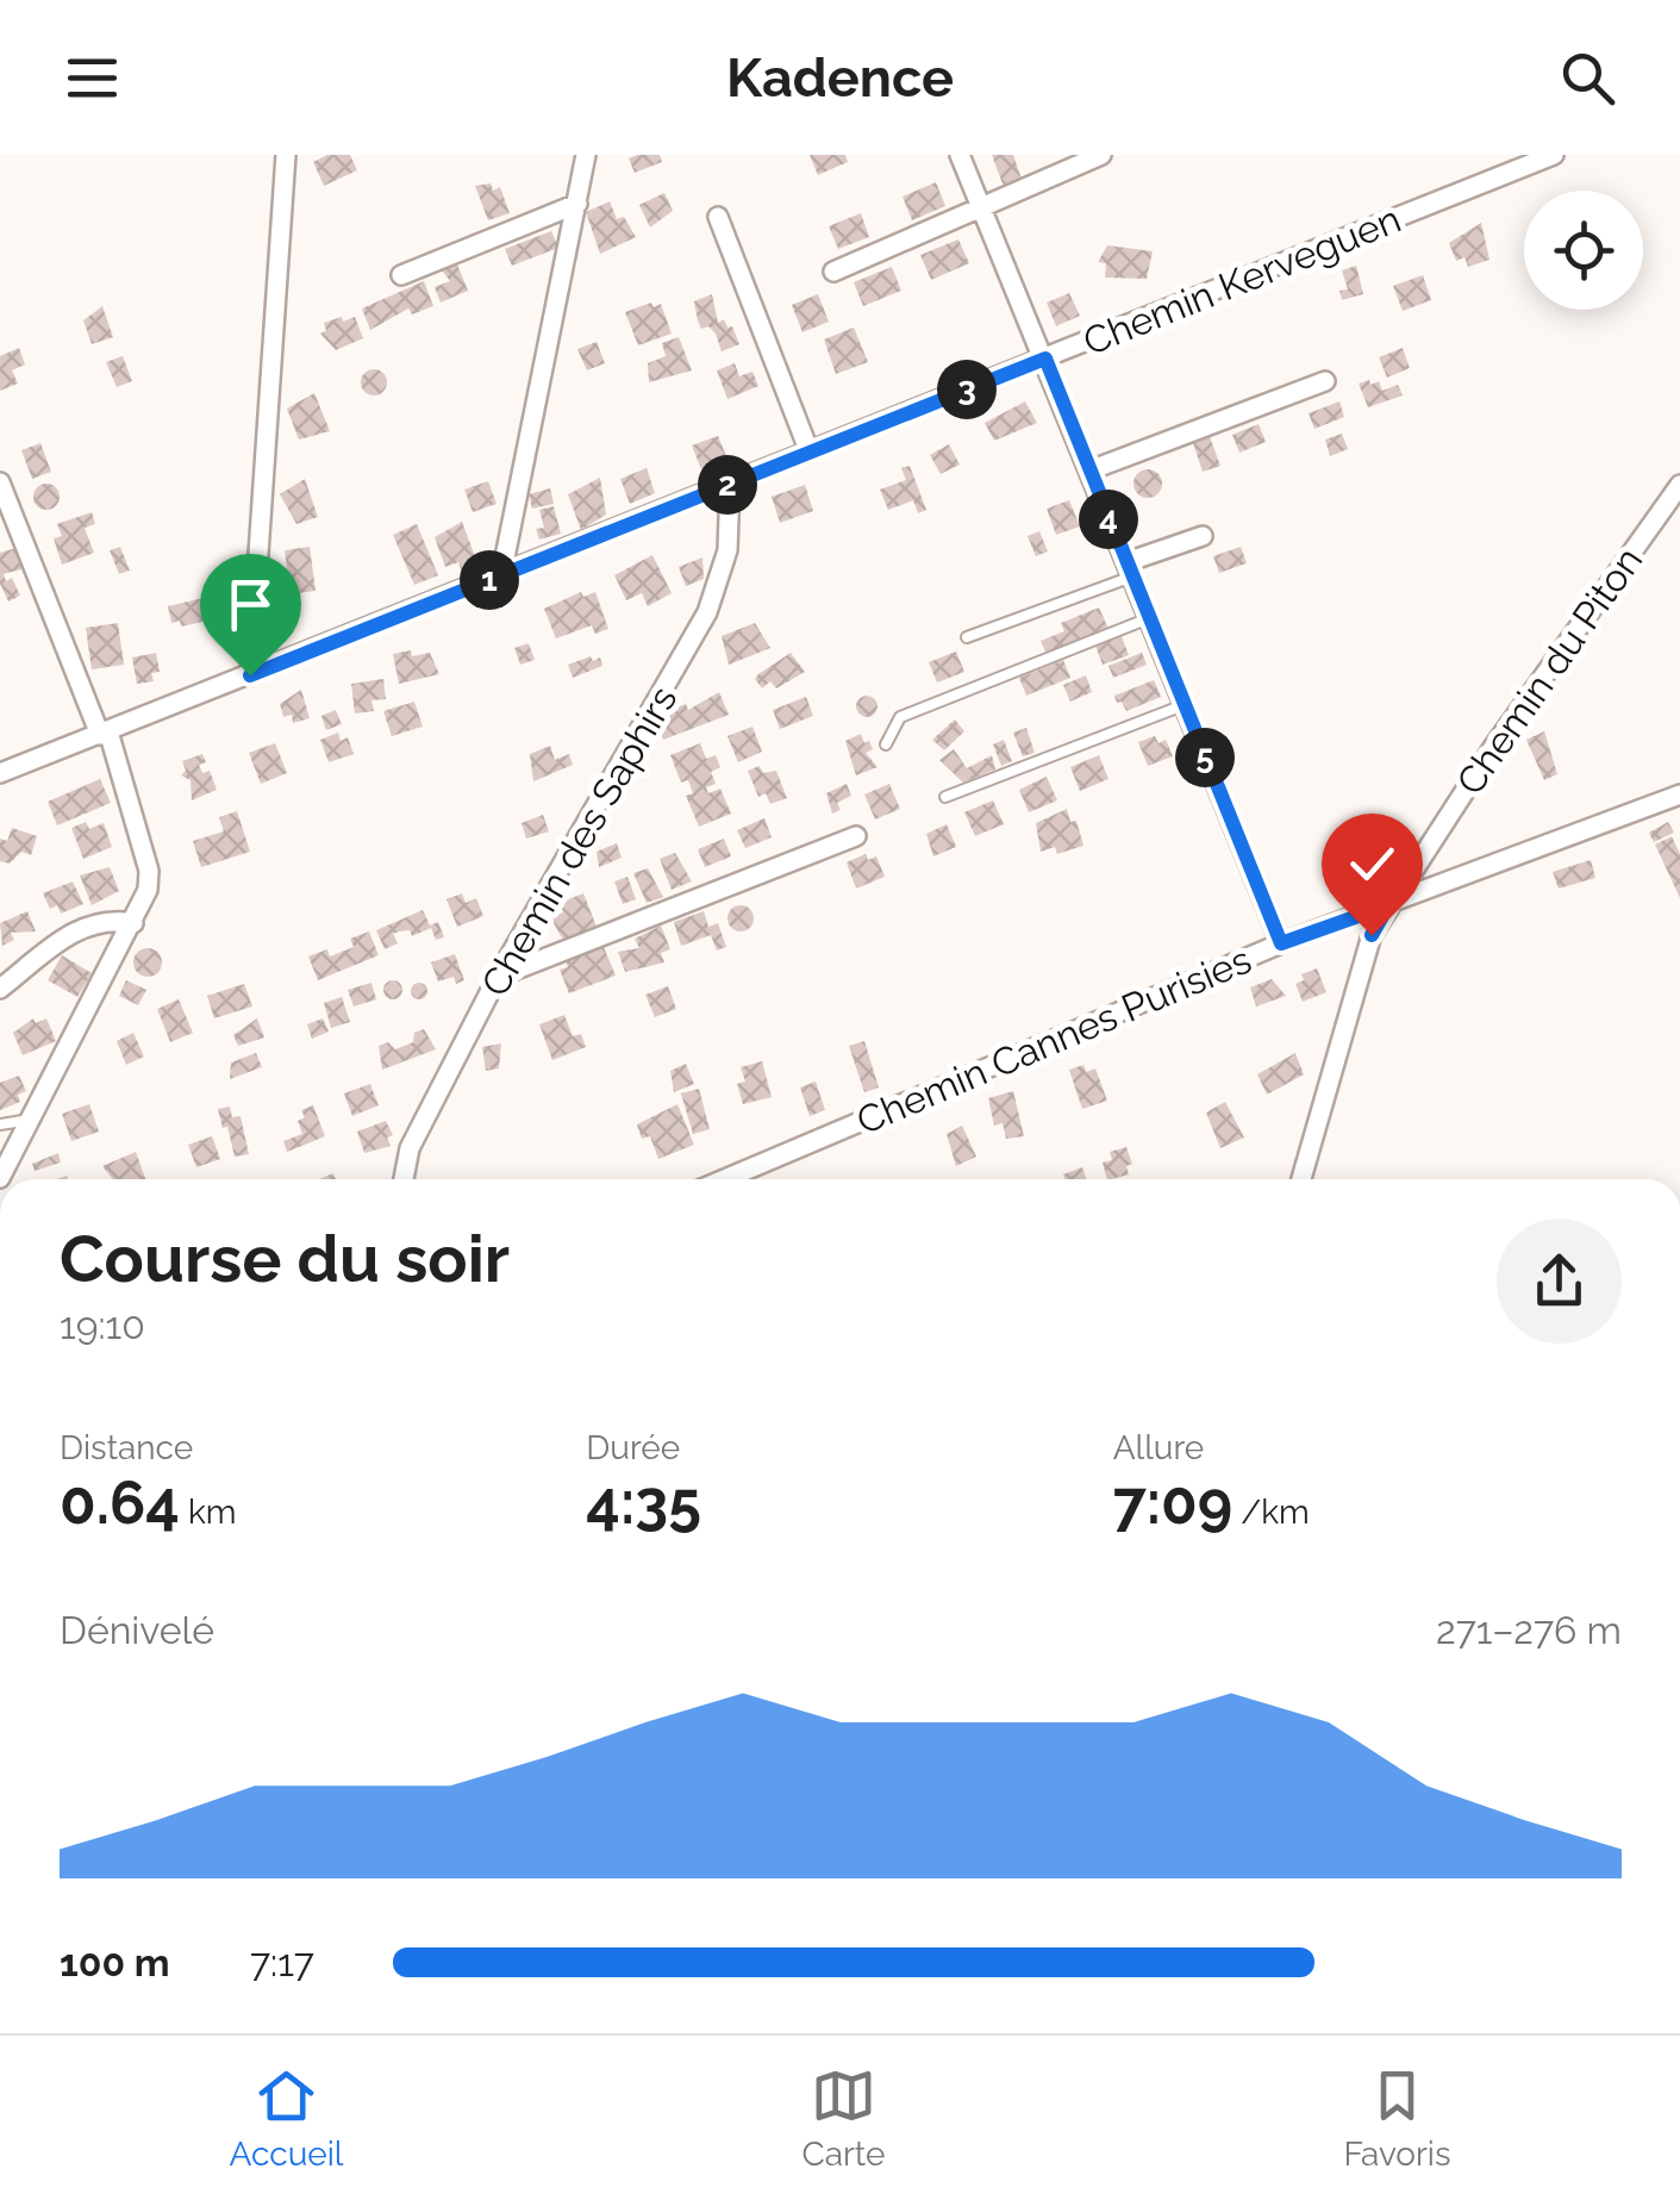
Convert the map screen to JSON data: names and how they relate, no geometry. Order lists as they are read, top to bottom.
{
  "streets": {
    "street": [
      "Chemin Kerveguen",
      "Chemin du Piton",
      "Chemin des Saphirs",
      "Chemin Cannes Purisies"
    ]
  },
  "crossings": [
    ["Chemin Kerveguen", "Chemin des Saphirs"],
    ["Chemin du Piton", "Chemin Cannes Purisies"]
  ],
  "page": {
    "header": "Kadence",
    "pins": [
      "3",
      "2",
      "4",
      "1",
      "5"
    ],
    "heading": ["Course du soir", "19:10"],
    "stats": [
      ["Distance", "0.64 km"],
      ["Durée", "4:35"],
      ["Allure", "7:09 /km"]
    ],
    "chart": ["Dénivelé", "271–276 m"],
    "list": [
      {
        "name": "100 m",
        "note": "7:17"
      }
    ],
    "tabs": ["Accueil", "Carte", "Favoris"]
  }
}
